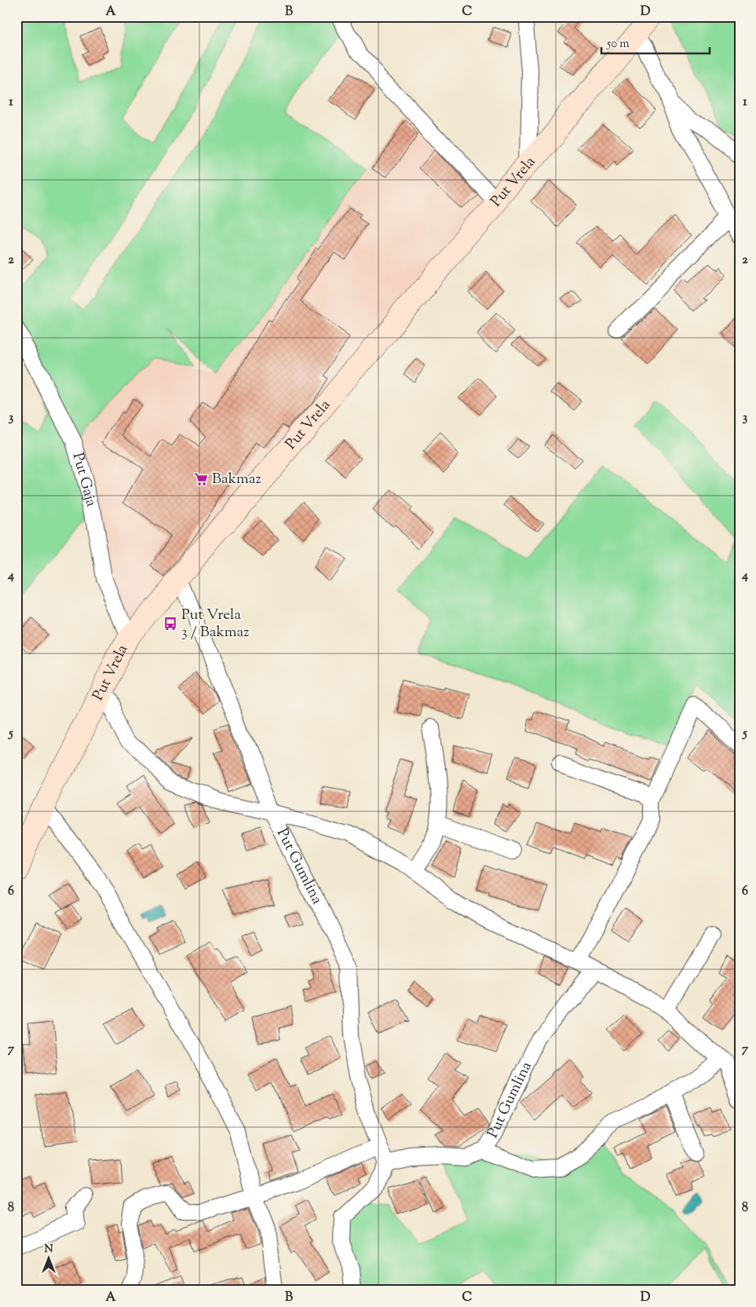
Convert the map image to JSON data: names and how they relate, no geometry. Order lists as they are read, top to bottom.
{
  "streets": {
    "main road": ["Put Vrela"],
    "street": ["Put Gaja", "Put Gumlina"]
  },
  "crossings": [
    ["Put Vrela", "Put Gaja"],
    ["Put Vrela", "Put Gumlina"]
  ],
  "places": {
    "supermarket": ["Bakmaz"],
    "bus stop": ["Put Vrela 3 / Bakmaz"]
  },
  "scale_bar": "50 m",
  "north": "top",
  "grid": {
    "columns": [
      "A",
      "B",
      "C",
      "D"
    ],
    "rows": [
      "1",
      "2",
      "3",
      "4",
      "5",
      "6",
      "7",
      "8"
    ]
  }
}
